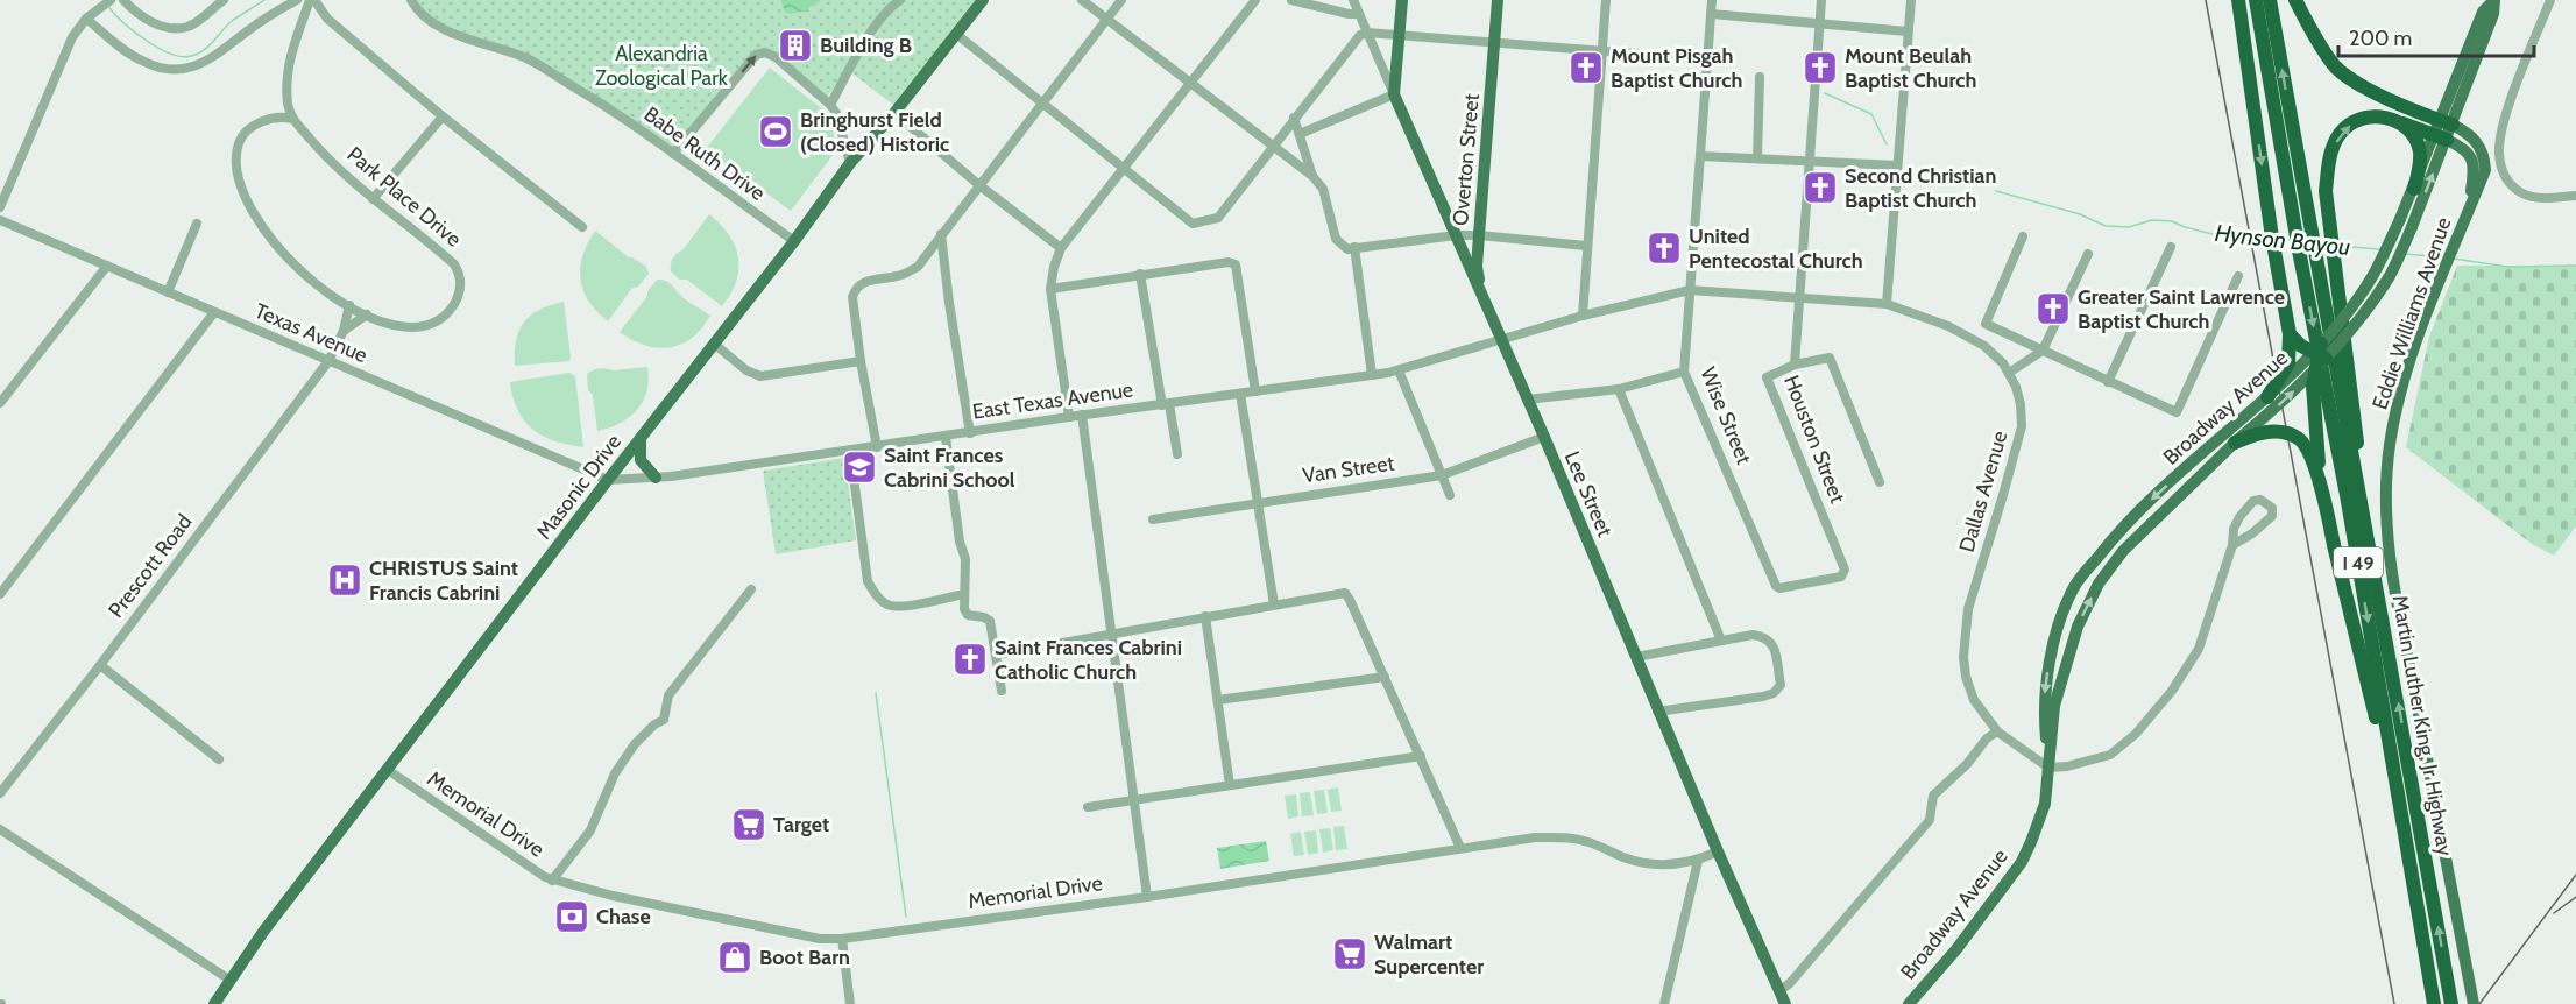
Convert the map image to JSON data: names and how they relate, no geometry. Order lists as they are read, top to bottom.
{
  "streets": {
    "highway": ["I 49", "Martin Luther King, Jr Highway"],
    "main road": [
      "Overton Street",
      "Eddie Williams Avenue",
      "Broadway Avenue",
      "Masonic Drive",
      "Lee Street"
    ],
    "street": [
      "Babe Ruth Drive",
      "Park Place Drive",
      "Texas Avenue",
      "East Texas Avenue",
      "Wise Street",
      "Houston Street",
      "Van Street",
      "Dallas Avenue",
      "Prescott Road",
      "Memorial Drive"
    ]
  },
  "crossings": [
    ["Babe Ruth Drive", "Masonic Drive"],
    ["Overton Street", "Lee Street"],
    ["Eddie Williams Avenue", "Broadway Avenue"],
    ["Texas Avenue", "East Texas Avenue"],
    ["Texas Avenue", "Masonic Drive"],
    ["Texas Avenue", "Prescott Road"],
    ["East Texas Avenue", "Masonic Drive"],
    ["East Texas Avenue", "Dallas Avenue"],
    ["East Texas Avenue", "Lee Street"],
    ["Broadway Avenue", "Dallas Avenue"],
    ["Wise Street", "Houston Street"],
    ["Wise Street", "Dallas Avenue"],
    ["Houston Street", "Dallas Avenue"],
    ["Van Street", "Lee Street"],
    ["Masonic Drive", "Memorial Drive"],
    ["Dallas Avenue", "Lee Street"],
    ["Lee Street", "Memorial Drive"]
  ],
  "water": ["Hynson Bayou"],
  "parks": ["Alexandria Zoological Park"],
  "places": {
    "building": ["Building B"],
    "church": [
      "Mount Pisgah Baptist Church",
      "Mount Beulah Baptist Church",
      "Second Christian Baptist Church",
      "United Pentecostal Church",
      "Greater Saint Lawrence Baptist Church",
      "Saint Frances Cabrini Catholic Church"
    ],
    "sports": ["Bringhurst Field (Closed) Historic"],
    "school or university": ["Saint Frances Cabrini School"],
    "hospital": ["CHRISTUS Saint Francis Cabrini"],
    "supermarket": ["Target", "Walmart Supercenter"],
    "bank": ["Chase"],
    "shop": ["Boot Barn"]
  },
  "scale_bar": "200 m"
}
